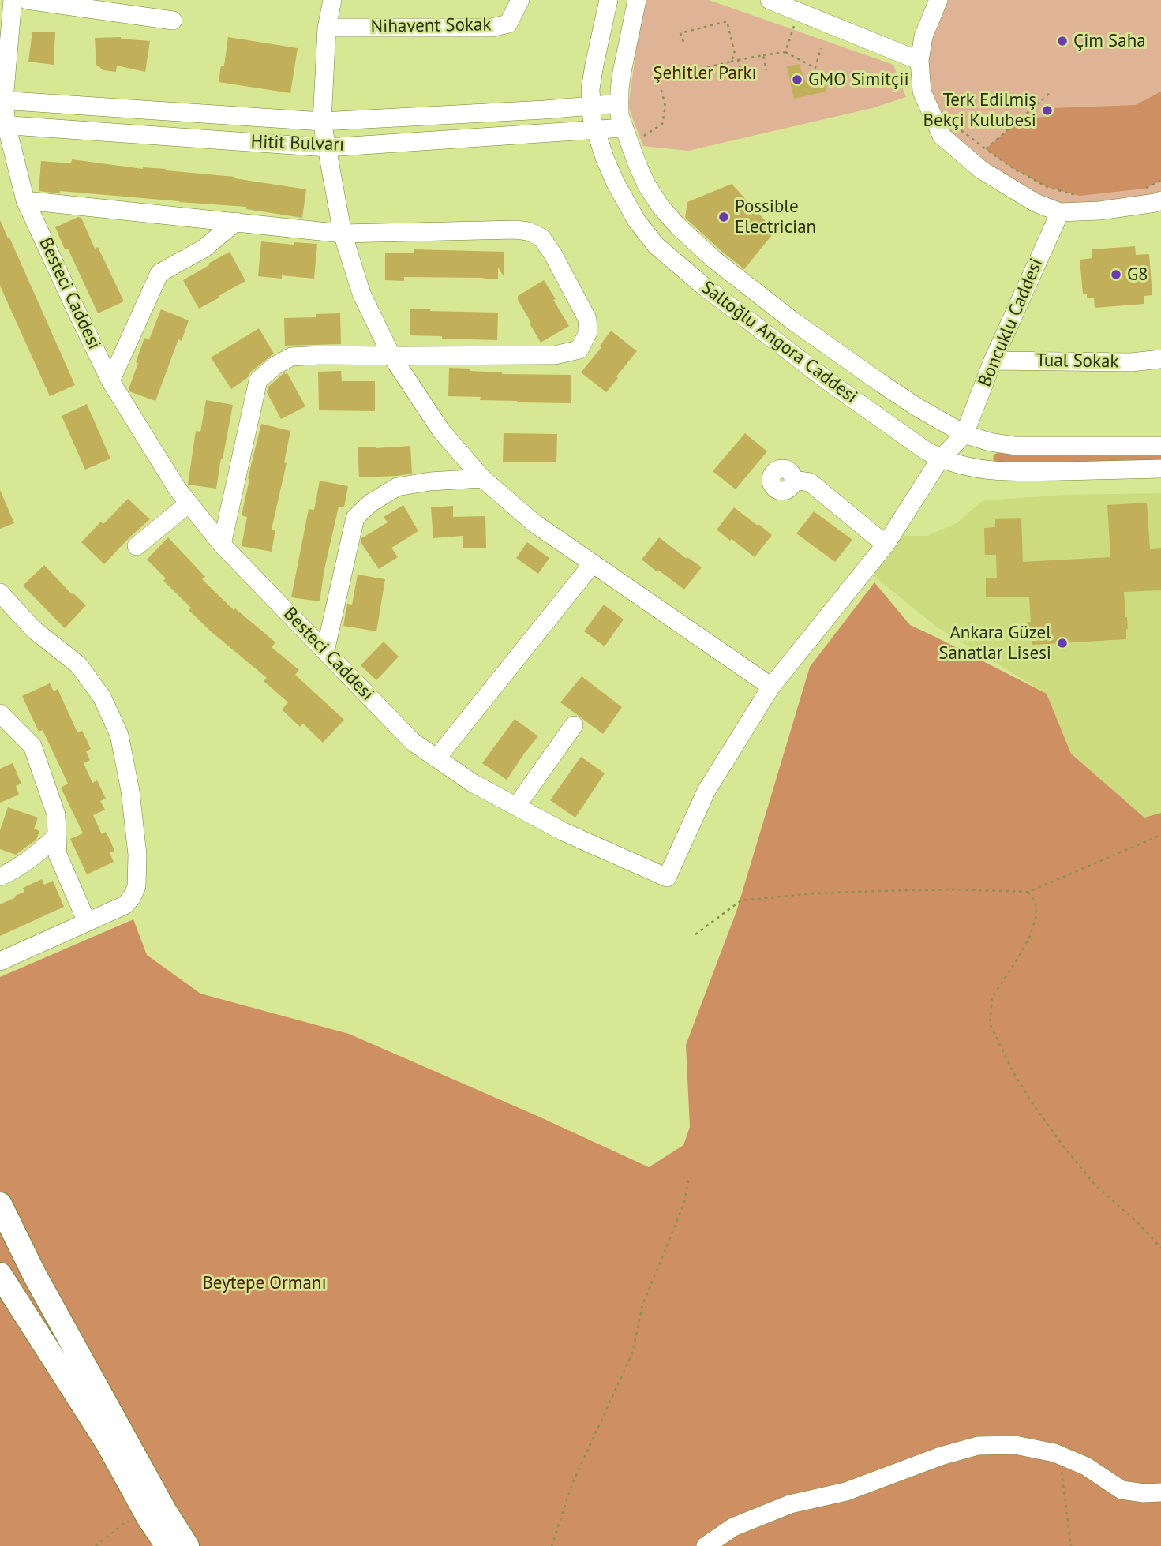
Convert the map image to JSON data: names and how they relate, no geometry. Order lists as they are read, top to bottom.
{
  "streets": {
    "street": [
      "Nihavent Sokak",
      "Hitit Bulvarı",
      "Besteci Caddesi",
      "Boncuklu Caddesi",
      "Saltoğlu Angora Caddesi",
      "Tual Sokak"
    ]
  },
  "crossings": [
    ["Hitit Bulvarı", "Besteci Caddesi"],
    ["Hitit Bulvarı", "Saltoğlu Angora Caddesi"],
    ["Boncuklu Caddesi", "Saltoğlu Angora Caddesi"],
    ["Boncuklu Caddesi", "Tual Sokak"]
  ],
  "parks": ["Şehitler Parkı", "Beytepe Ormanı"],
  "places": [
    "Çim Saha",
    "GMO Simitçii",
    "Terk Edilmiş Bekçi Kulubesi",
    "Possible Electrician",
    "G8",
    "Ankara Güzel Sanatlar Lisesi"
  ]
}
